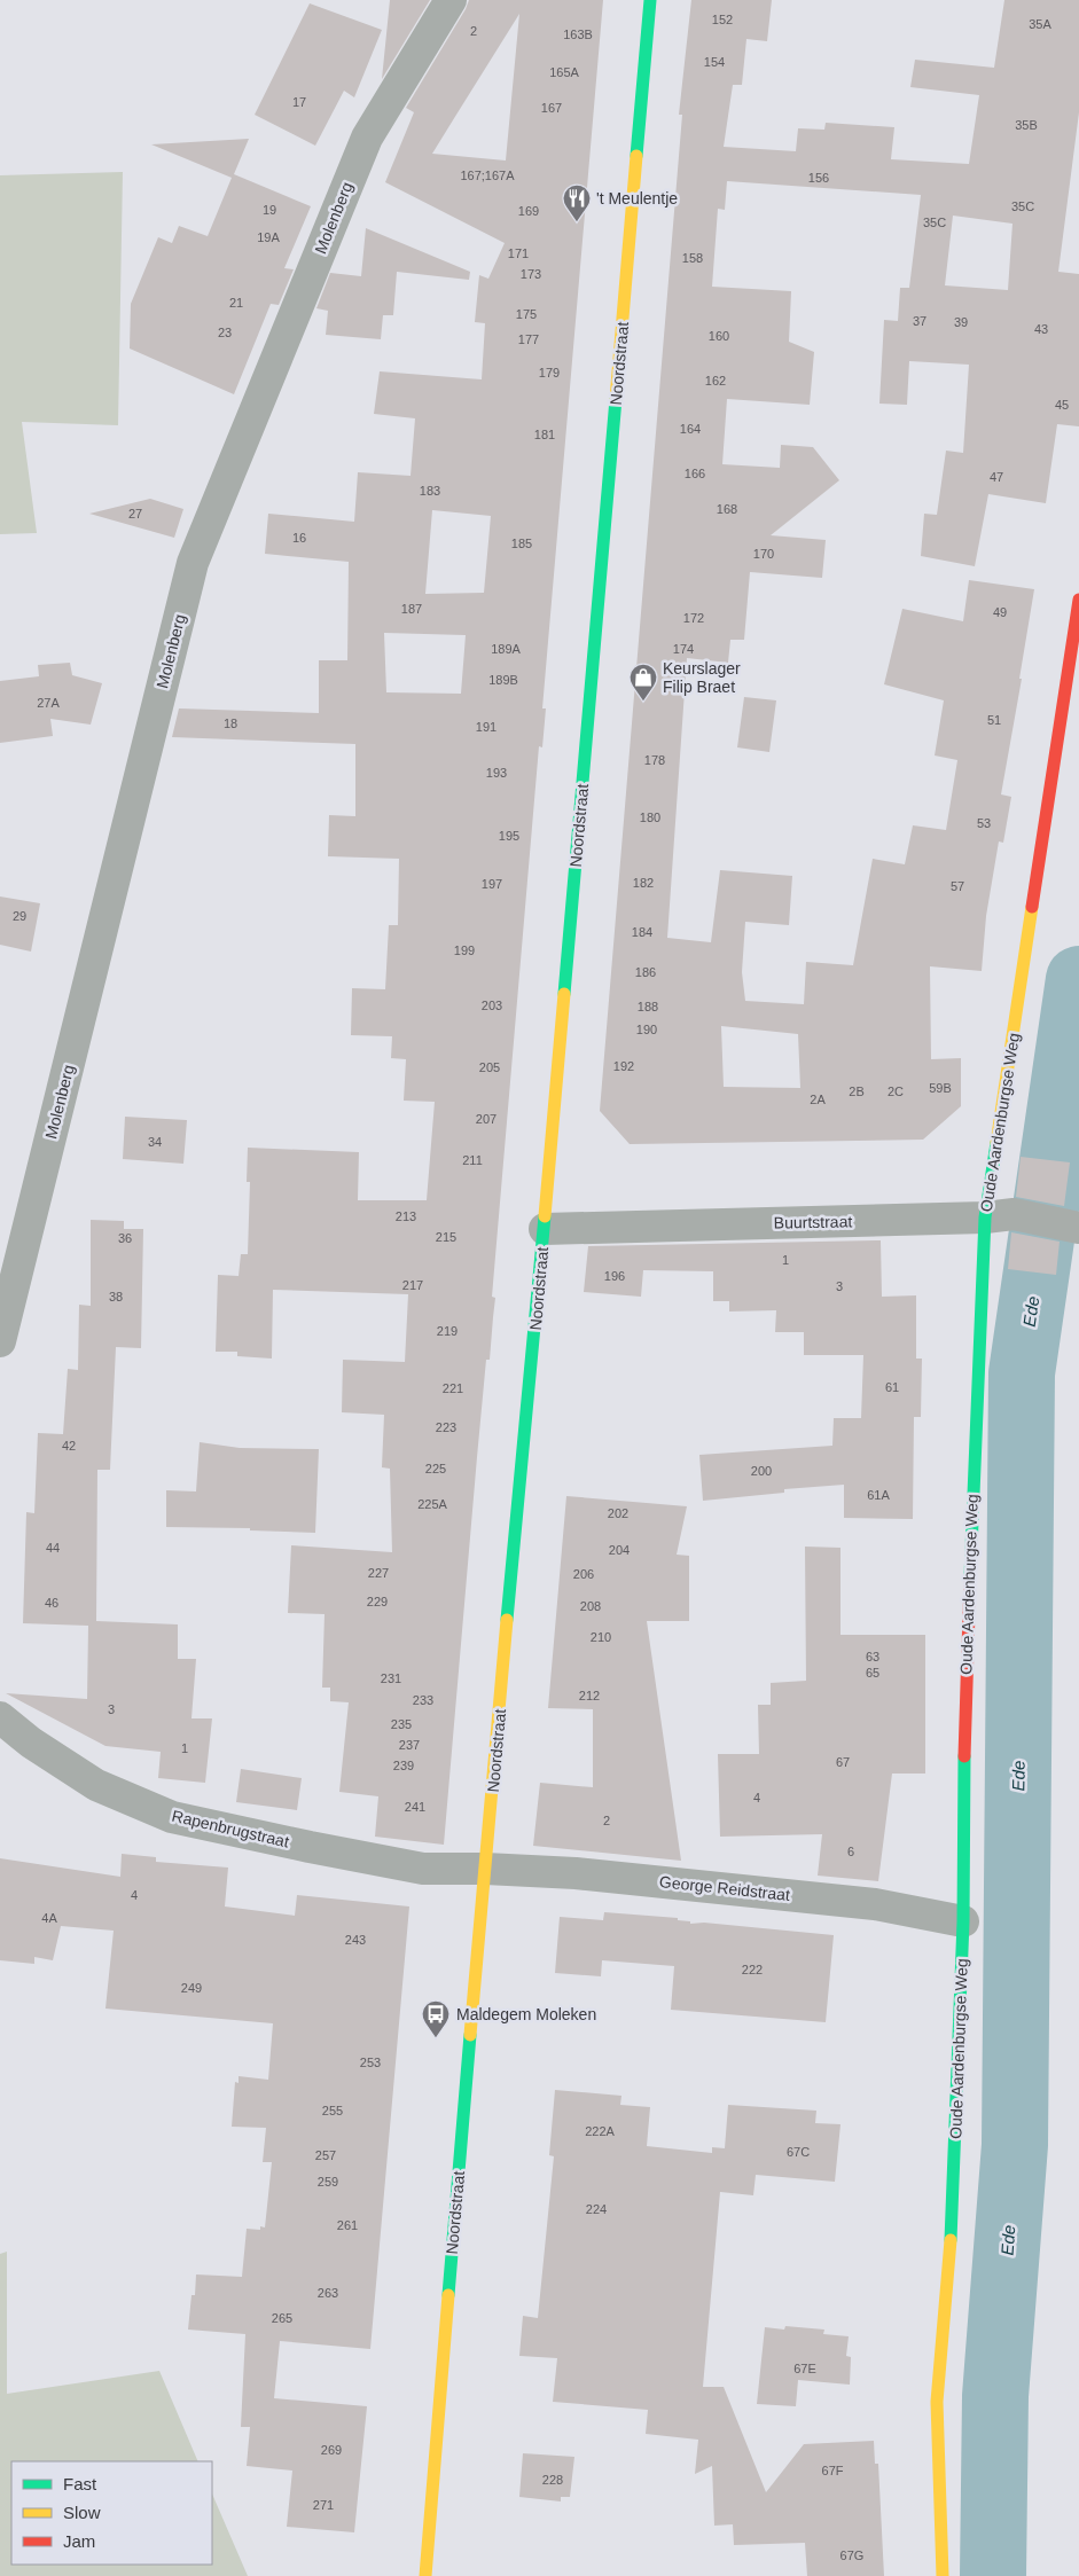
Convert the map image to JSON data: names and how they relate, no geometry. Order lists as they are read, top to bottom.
{
  "streets": {
    "street": [
      "Molenberg",
      "Noordstraat",
      "Oude Aardenburgse Weg",
      "Buurtstraat",
      "Rapenbrugstraat",
      "George Reidstraat"
    ]
  },
  "crossings": [
    ["Noordstraat", "Buurtstraat"],
    ["Noordstraat", "Rapenbrugstraat"],
    ["Noordstraat", "George Reidstraat"],
    ["Oude Aardenburgse Weg", "Buurtstraat"],
    ["Oude Aardenburgse Weg", "George Reidstraat"],
    ["Rapenbrugstraat", "George Reidstraat"]
  ],
  "water": ["Ede"],
  "places": {
    "restaurant": ["'t Meulentje"],
    "shop": ["Keurslager Filip Braet"],
    "bus stop": ["Maldegem Moleken"]
  },
  "house_numbers": [
    "152",
    "35A",
    "2",
    "163B",
    "154",
    "165A",
    "17",
    "167",
    "35B",
    "167;167A",
    "156",
    "35C",
    "19",
    "169",
    "35C",
    "19A",
    "171",
    "158",
    "173",
    "21",
    "175",
    "37",
    "39",
    "43",
    "23",
    "160",
    "177",
    "179",
    "162",
    "45",
    "164",
    "181",
    "166",
    "47",
    "183",
    "168",
    "27",
    "16",
    "185",
    "170",
    "187",
    "49",
    "172",
    "189A",
    "174",
    "189B",
    "27A",
    "51",
    "18",
    "191",
    "178",
    "193",
    "180",
    "53",
    "195",
    "182",
    "197",
    "57",
    "29",
    "184",
    "199",
    "186",
    "203",
    "188",
    "190",
    "192",
    "205",
    "59B",
    "2B",
    "2C",
    "2A",
    "207",
    "34",
    "211",
    "213",
    "215",
    "36",
    "1",
    "196",
    "217",
    "3",
    "38",
    "219",
    "61",
    "221",
    "223",
    "42",
    "225",
    "200",
    "61A",
    "225A",
    "202",
    "44",
    "204",
    "227",
    "206",
    "229",
    "46",
    "208",
    "210",
    "63",
    "65",
    "231",
    "212",
    "233",
    "3",
    "235",
    "237",
    "1",
    "67",
    "239",
    "4",
    "241",
    "2",
    "6",
    "4",
    "4A",
    "243",
    "222",
    "249",
    "253",
    "255",
    "222A",
    "67C",
    "257",
    "259",
    "224",
    "261",
    "263",
    "265",
    "67E",
    "269",
    "67F",
    "228",
    "271",
    "67G"
  ],
  "legend": ["Fast", "Slow", "Jam"]
}
